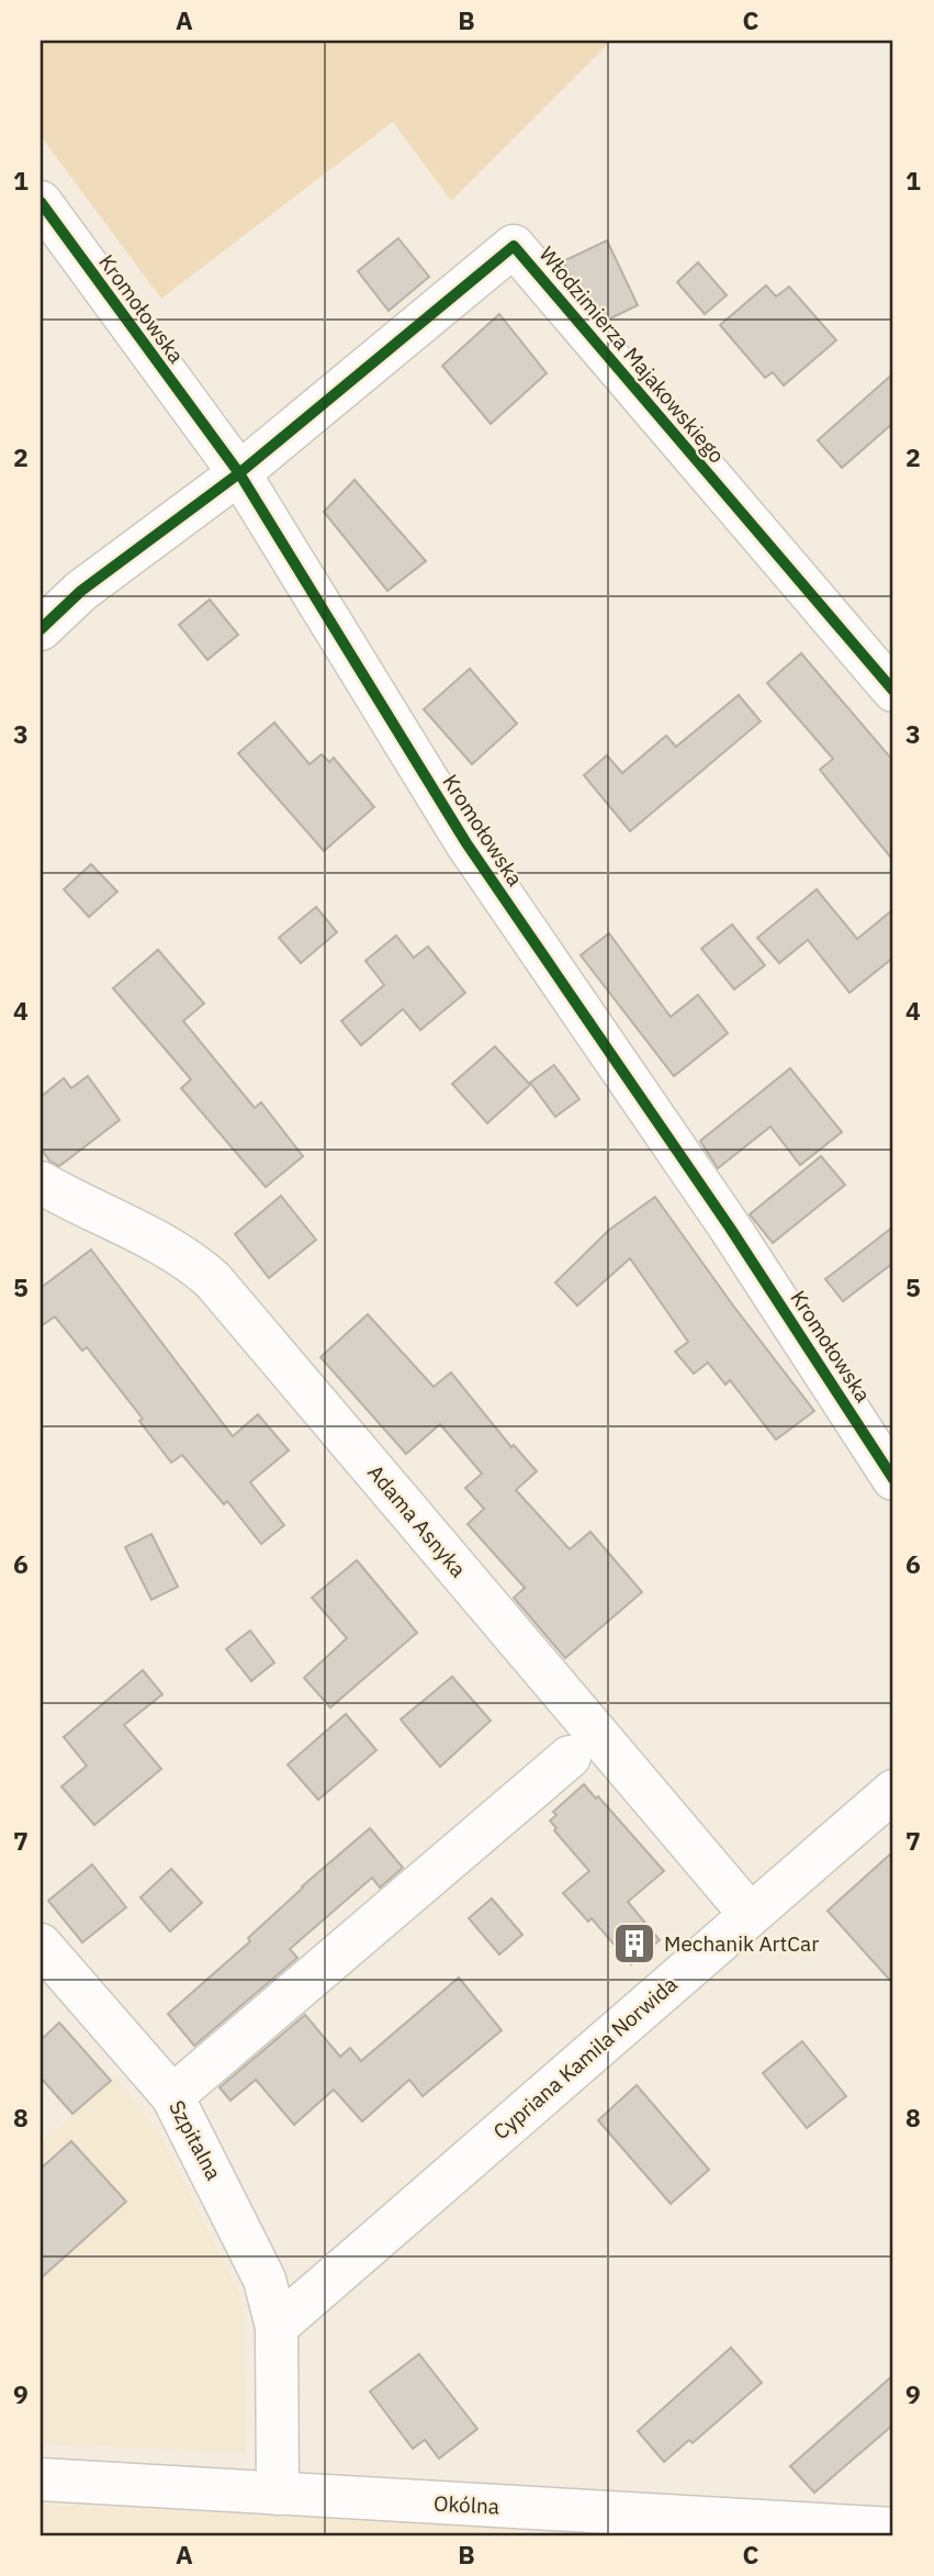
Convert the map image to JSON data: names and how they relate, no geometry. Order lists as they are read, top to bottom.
{
  "streets": {
    "street": [
      "Kromołowska",
      "Włodzimierza Majakowskiego",
      "Adama Asnyka",
      "Cypriana Kamila Norwida",
      "Szpitalna",
      "Okólna"
    ]
  },
  "crossings": [
    ["Kromołowska", "Włodzimierza Majakowskiego"],
    ["Adama Asnyka", "Cypriana Kamila Norwida"],
    ["Cypriana Kamila Norwida", "Szpitalna"],
    ["Szpitalna", "Okólna"]
  ],
  "places": {
    "building": ["Mechanik ArtCar"]
  },
  "grid": {
    "columns": ["A", "B", "C"],
    "rows": [
      "1",
      "2",
      "3",
      "4",
      "5",
      "6",
      "7",
      "8",
      "9"
    ]
  }
}
